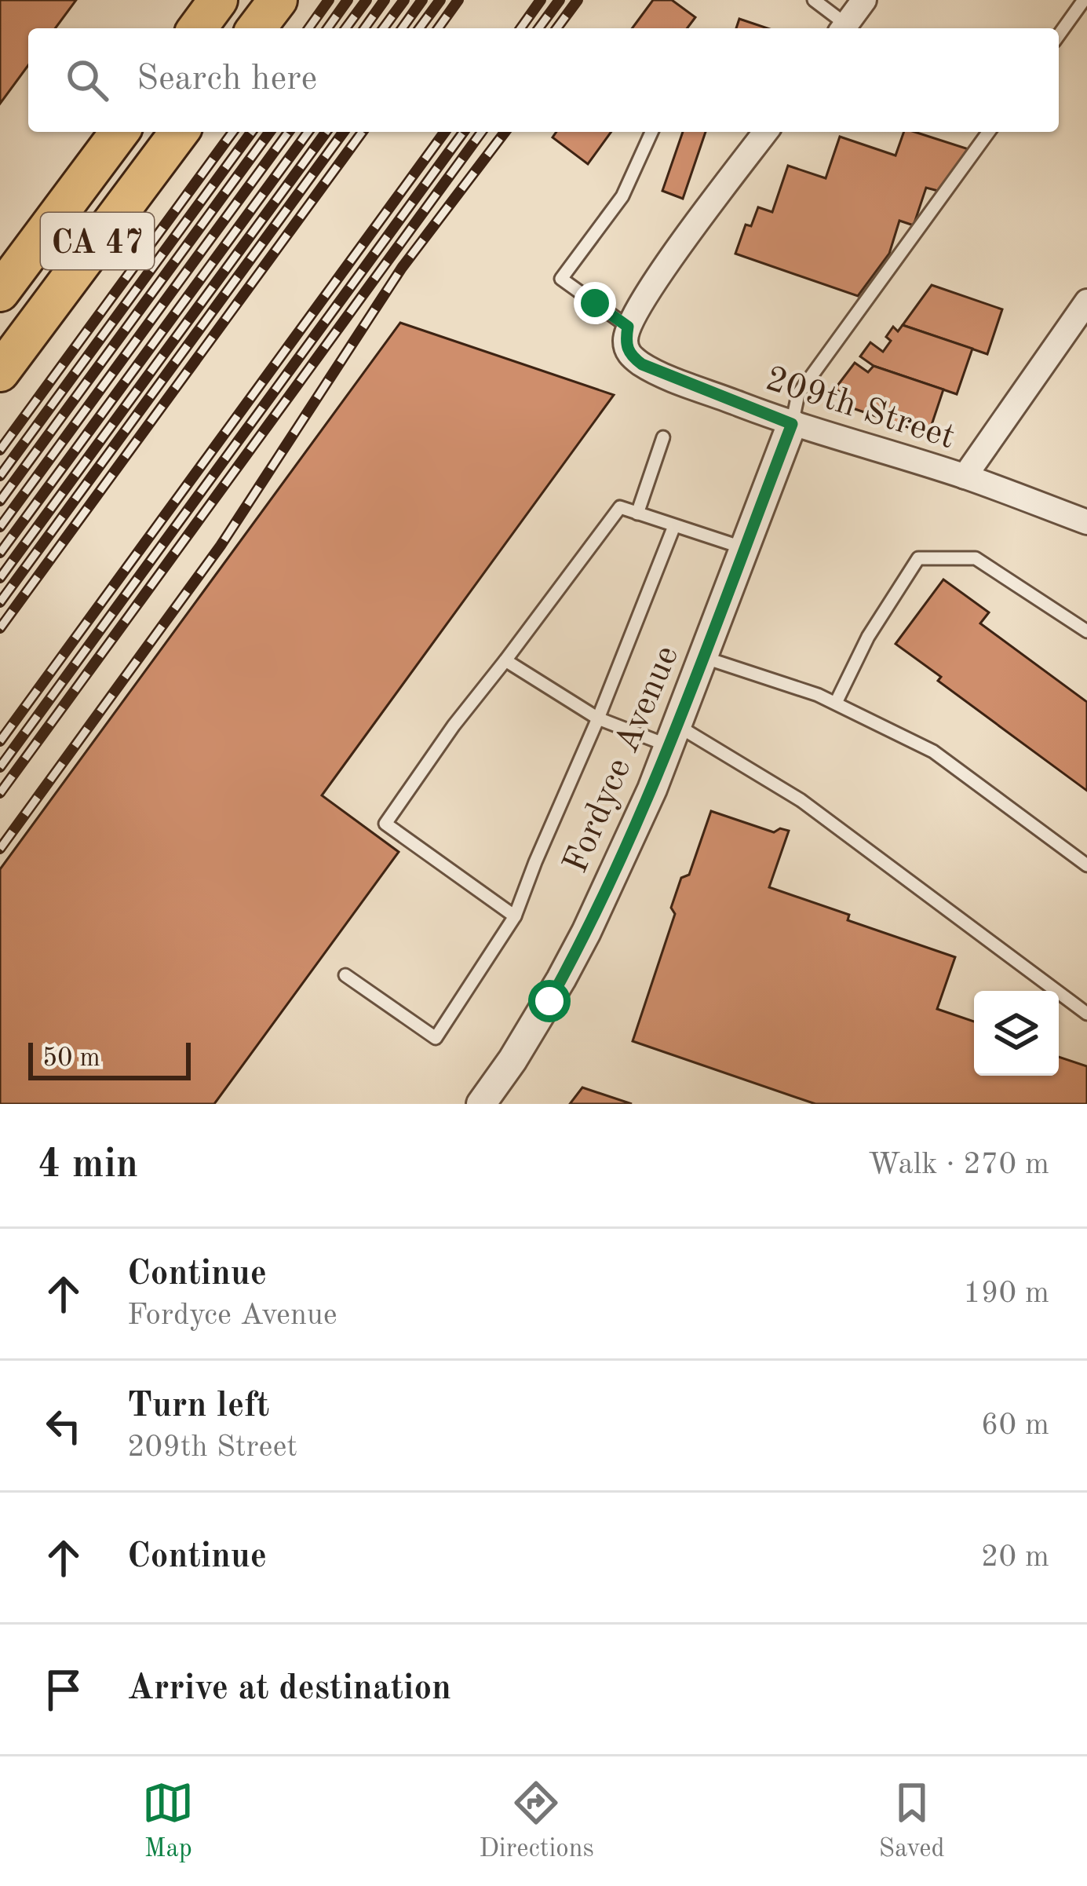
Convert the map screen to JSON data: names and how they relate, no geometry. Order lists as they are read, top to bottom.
{
  "streets": {
    "main road": ["CA 47"],
    "street": ["209th Street", "Fordyce Avenue"]
  },
  "crossings": [
    ["209th Street", "Fordyce Avenue"]
  ],
  "scale_bar": "50 m",
  "page": {
    "search": "Search here",
    "scale": "50 m",
    "heading": ["4 min", "Walk · 270 m"],
    "list": [
      ["Continue", "Fordyce Avenue", "190 m"],
      ["Turn left", "209th Street", "60 m"],
      ["Continue", "20 m"],
      "Arrive at destination"
    ],
    "nav": ["Map", "Directions", "Saved"]
  }
}
